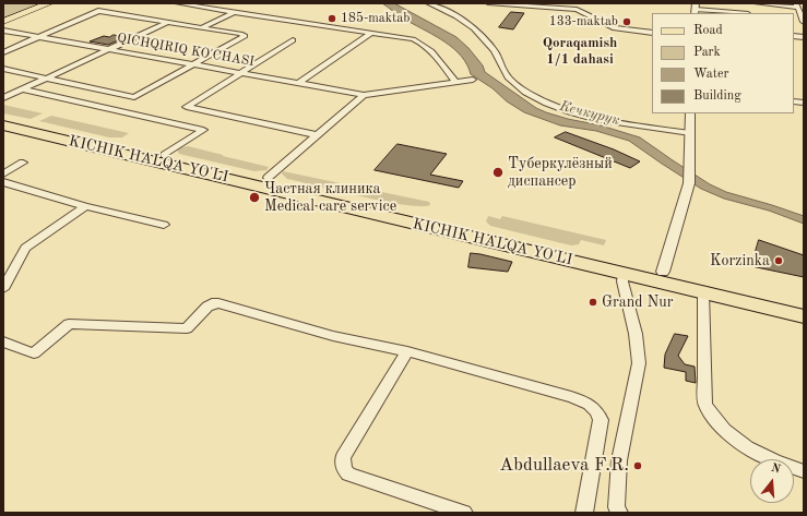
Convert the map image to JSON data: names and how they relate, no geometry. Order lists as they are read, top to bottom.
{
  "streets": {
    "highway": ["KICHIK HALQA YO'LI"],
    "street": ["QICHQIRIQ KO'CHASI"]
  },
  "districts": ["Qoraqamish 1/1 dahasi"],
  "water": ["Кечкурук"],
  "places": [
    "185-maktab",
    "133-maktab",
    "Туберкулёзный диспансер",
    "Частная клиника Medical care service",
    "Korzinka",
    "Grand Nur",
    "Abdullaeva F.R."
  ],
  "legend": [
    "Road",
    "Park",
    "Water",
    "Building"
  ],
  "north": "top"
}
